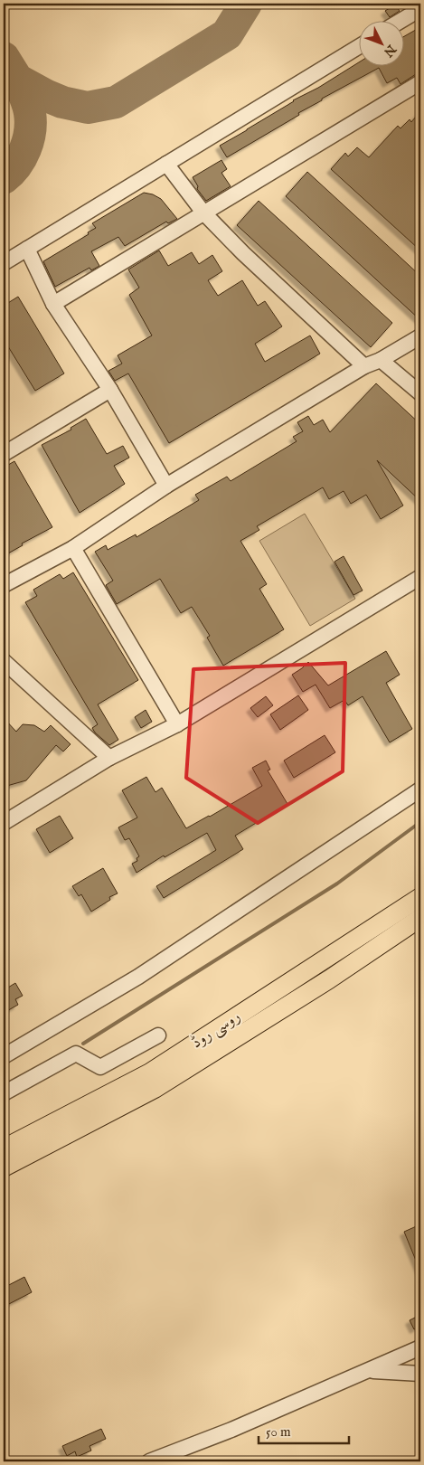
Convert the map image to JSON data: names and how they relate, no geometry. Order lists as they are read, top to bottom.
{
  "streets": {
    "main road": ["روسی روڈ"]
  },
  "scale_bar": "50 m",
  "north": "bottom right"
}
